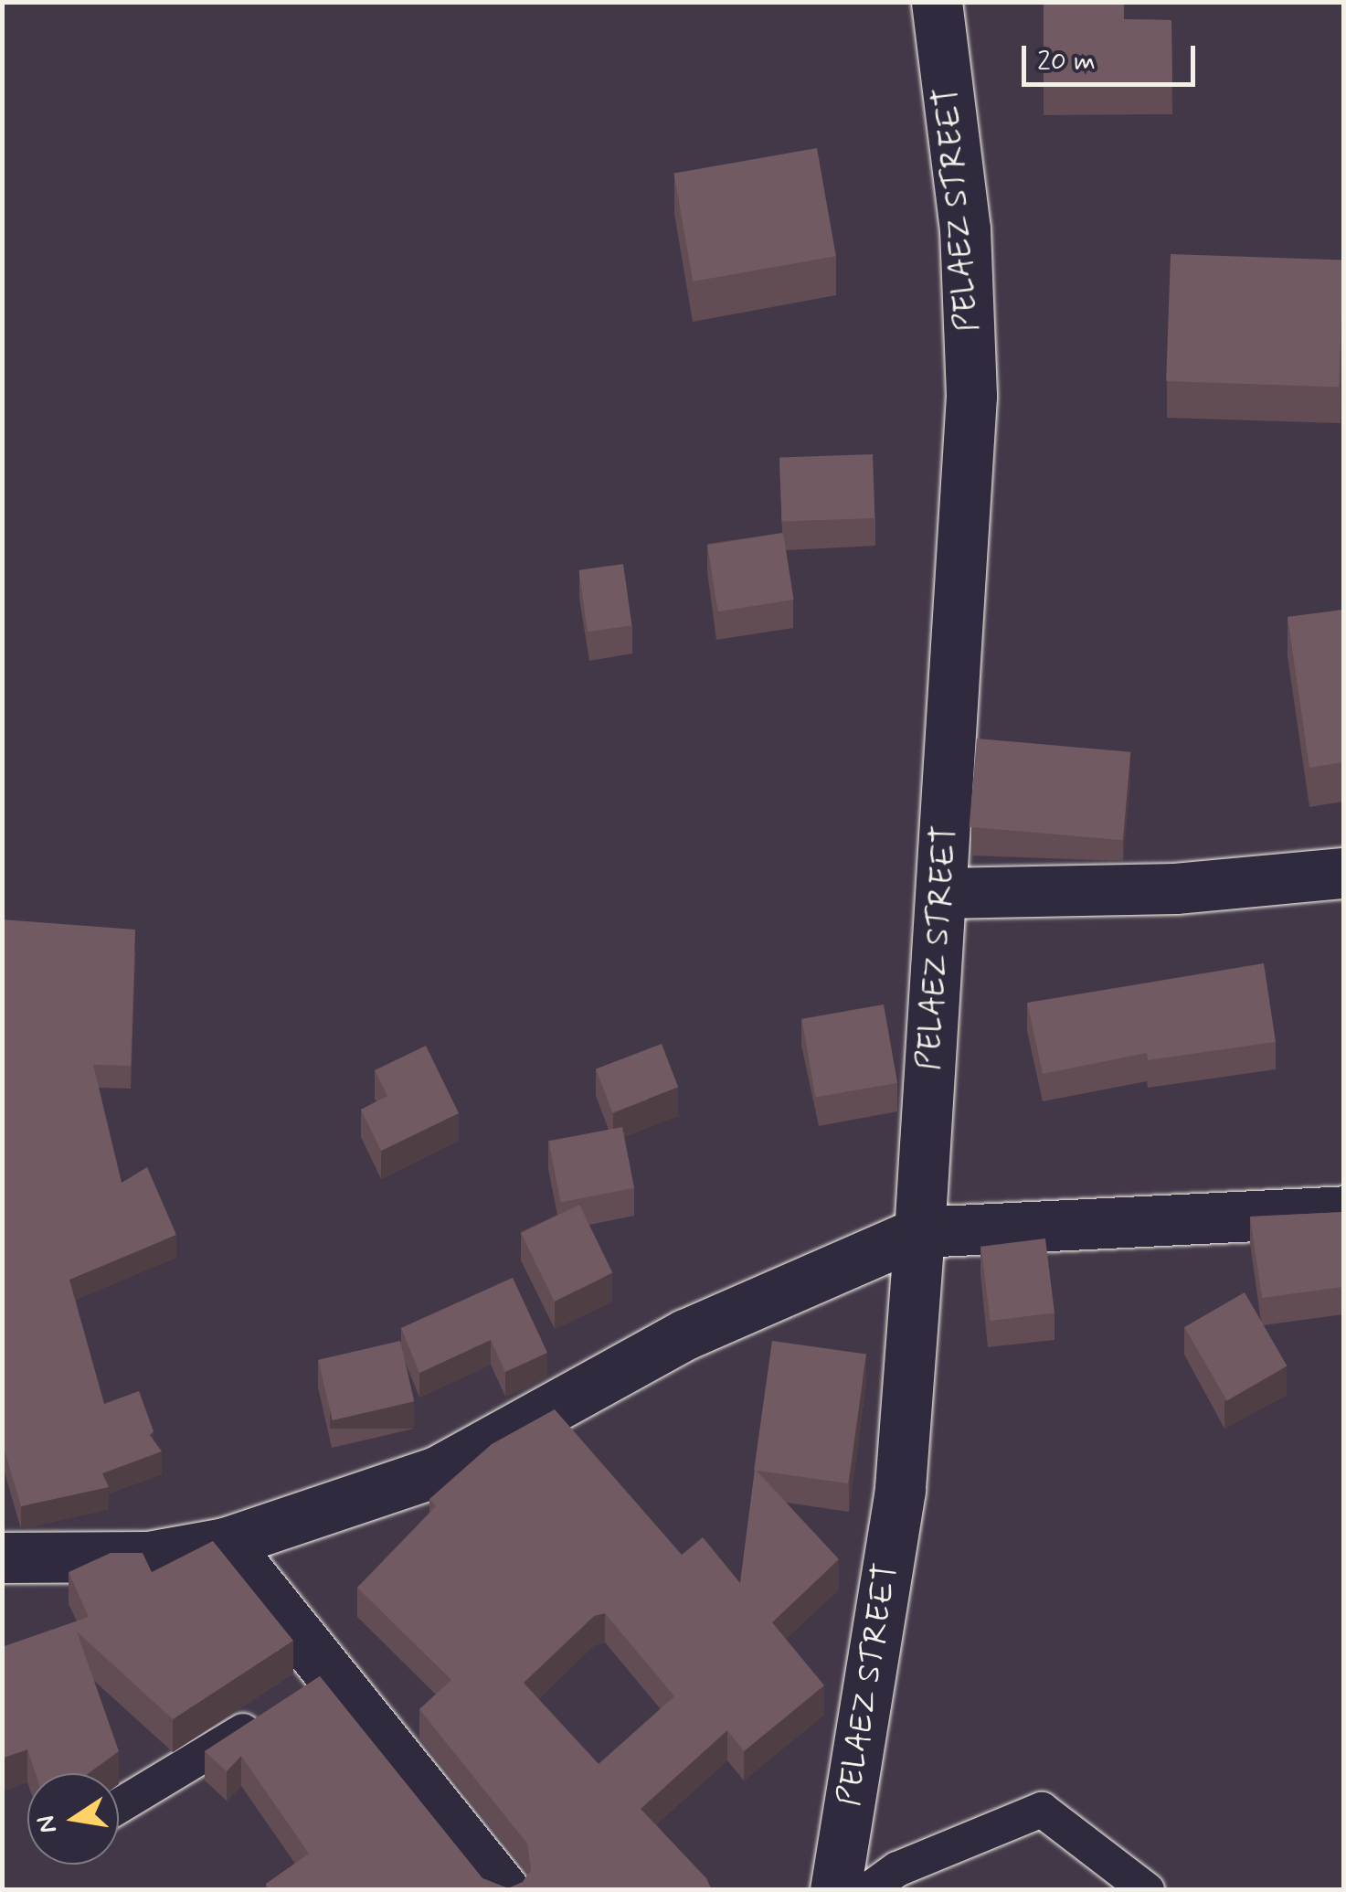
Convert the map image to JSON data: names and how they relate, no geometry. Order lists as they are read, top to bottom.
{
  "streets": {
    "street": ["PELAEZ STREET"]
  },
  "scale_bar": "20 m",
  "north": "left"
}
